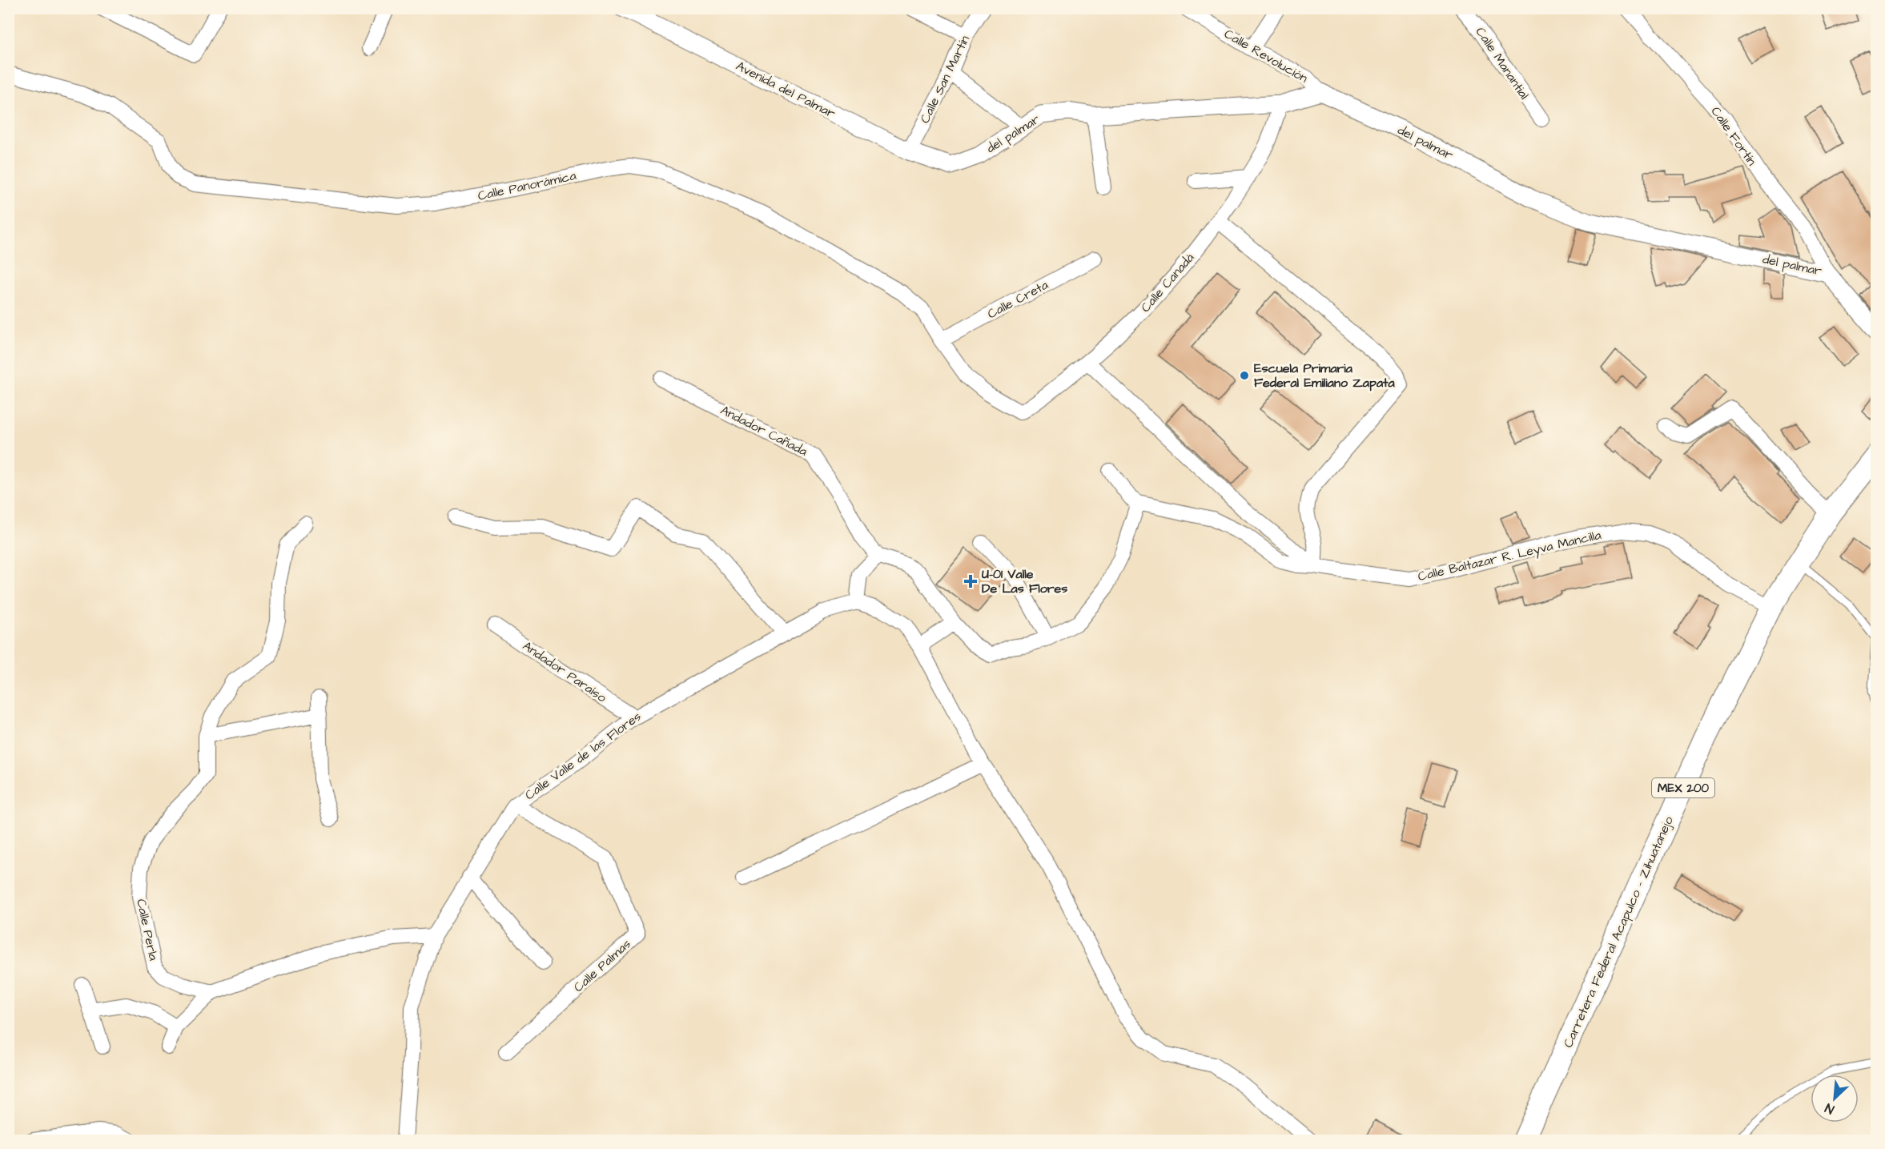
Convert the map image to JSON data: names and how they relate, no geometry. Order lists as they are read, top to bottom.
{
  "streets": {
    "main road": ["MEX 200", "Carretera Federal Acapulco - Zihuatanejo"],
    "street": [
      "Calle Revolución",
      "Calle Manantial",
      "Calle San Martín",
      "Avenida del Palmar",
      "del palmar",
      "Calle Fortín",
      "Calle Panorámica",
      "Calle Canadá",
      "Calle Creta",
      "Andador Cañada",
      "Calle Baltazar R. Leyva Mancilla",
      "Andador Paraíso",
      "Calle Valle de las Flores",
      "Calle Perla",
      "Calle Palmas"
    ]
  },
  "crossings": [
    ["Calle Revolución", "del palmar"],
    ["Calle San Martín", "Avenida del Palmar"],
    ["Avenida del Palmar", "del palmar"],
    ["del palmar", "Calle Fortín"],
    ["del palmar", "Calle Canadá"],
    ["Calle Panorámica", "Calle Canadá"],
    ["Calle Panorámica", "Calle Creta"],
    ["Calle Baltazar R. Leyva Mancilla", "Carretera Federal Acapulco - Zihuatanejo"],
    ["Andador Paraíso", "Calle Valle de las Flores"],
    ["Calle Valle de las Flores", "Calle Palmas"]
  ],
  "places": {
    "other": ["Escuela Primaria Federal Emiliano Zapata"],
    "health": ["U-01 Valle De Las Flores"]
  },
  "north": "bottom left"
}
